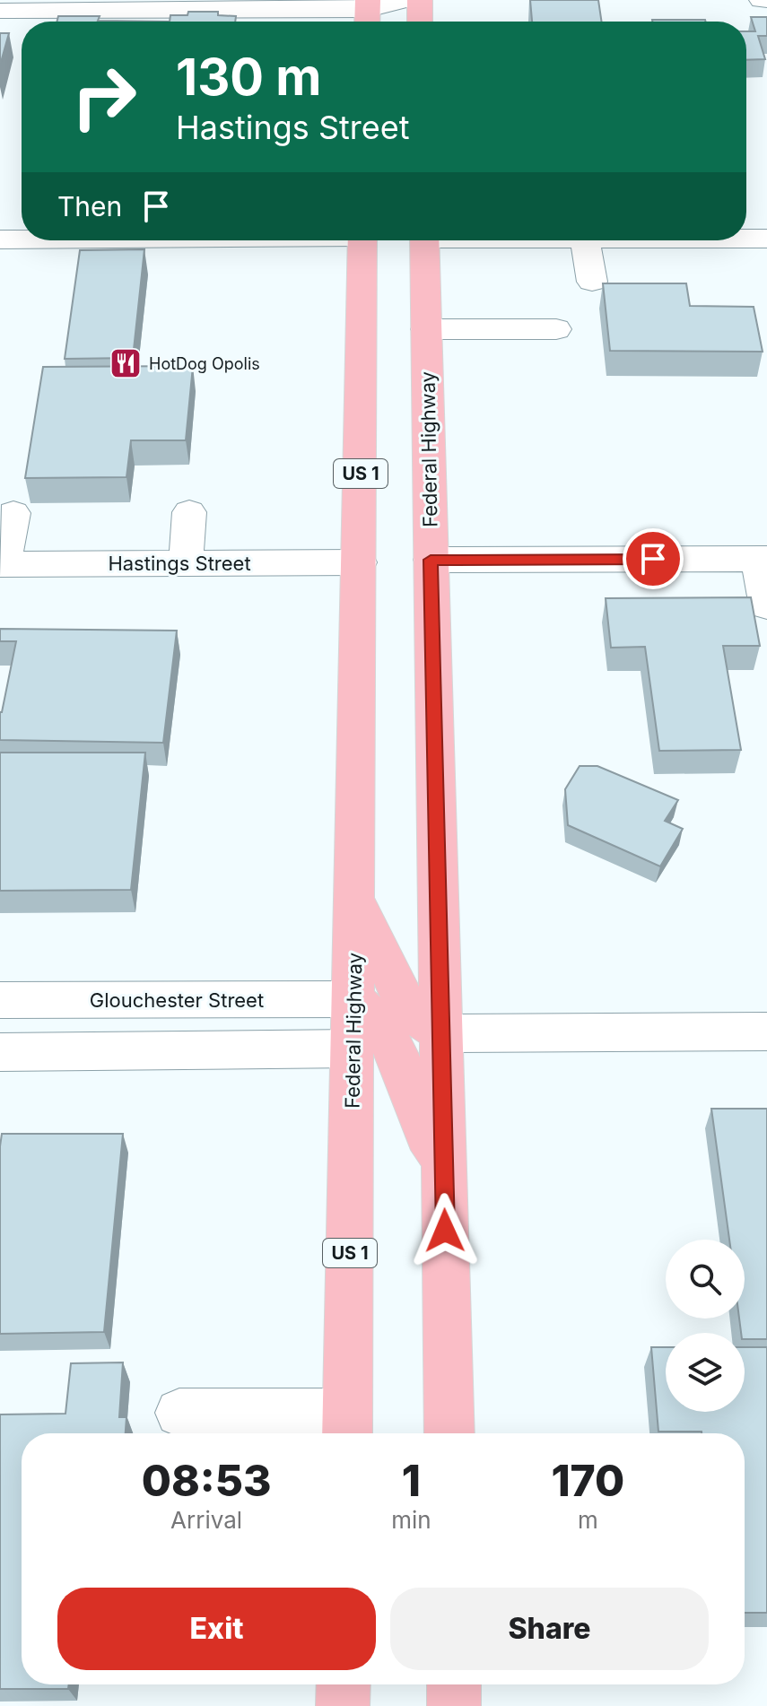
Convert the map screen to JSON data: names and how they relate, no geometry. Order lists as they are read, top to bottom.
{
  "streets": {
    "main road": ["Federal Highway", "US 1"],
    "street": ["Hastings Street", "Glouchester Street"]
  },
  "crossings": [
    ["Federal Highway", "Hastings Street"],
    ["Federal Highway", "Glouchester Street"]
  ],
  "places": {
    "restaurant": ["HotDog Opolis"]
  },
  "page": {
    "turn": ["130 m", "Hastings Street"],
    "then": "Then",
    "eta": [
      "08:53",
      "Arrival",
      "1",
      "min",
      "170",
      "m"
    ],
    "buttons": ["Exit", "Share"]
  }
}
